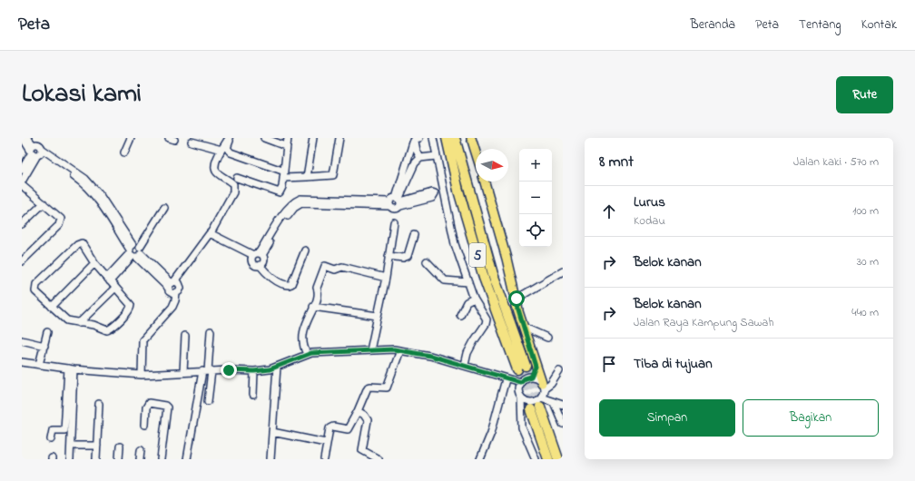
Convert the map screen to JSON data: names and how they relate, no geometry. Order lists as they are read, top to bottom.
{
  "streets": {
    "highway": ["5"]
  },
  "north": "right",
  "page": {
    "header": "Peta",
    "nav": [
      "Beranda",
      "Peta",
      "Tentang",
      "Kontak"
    ],
    "title": "Lokasi kami",
    "buttons": [
      "Rute",
      ["Simpan", "Bagikan"]
    ],
    "heading": ["8 mnt", "Jalan kaki · 570 m"],
    "map_buttons": ["+", "−"],
    "list": [
      ["Lurus", "Kodau", "100 m"],
      ["Belok kanan", "30 m"],
      ["Belok kanan", "Jalan Raya Kampung Sawah", "440 m"],
      "Tiba di tujuan"
    ]
  }
}
